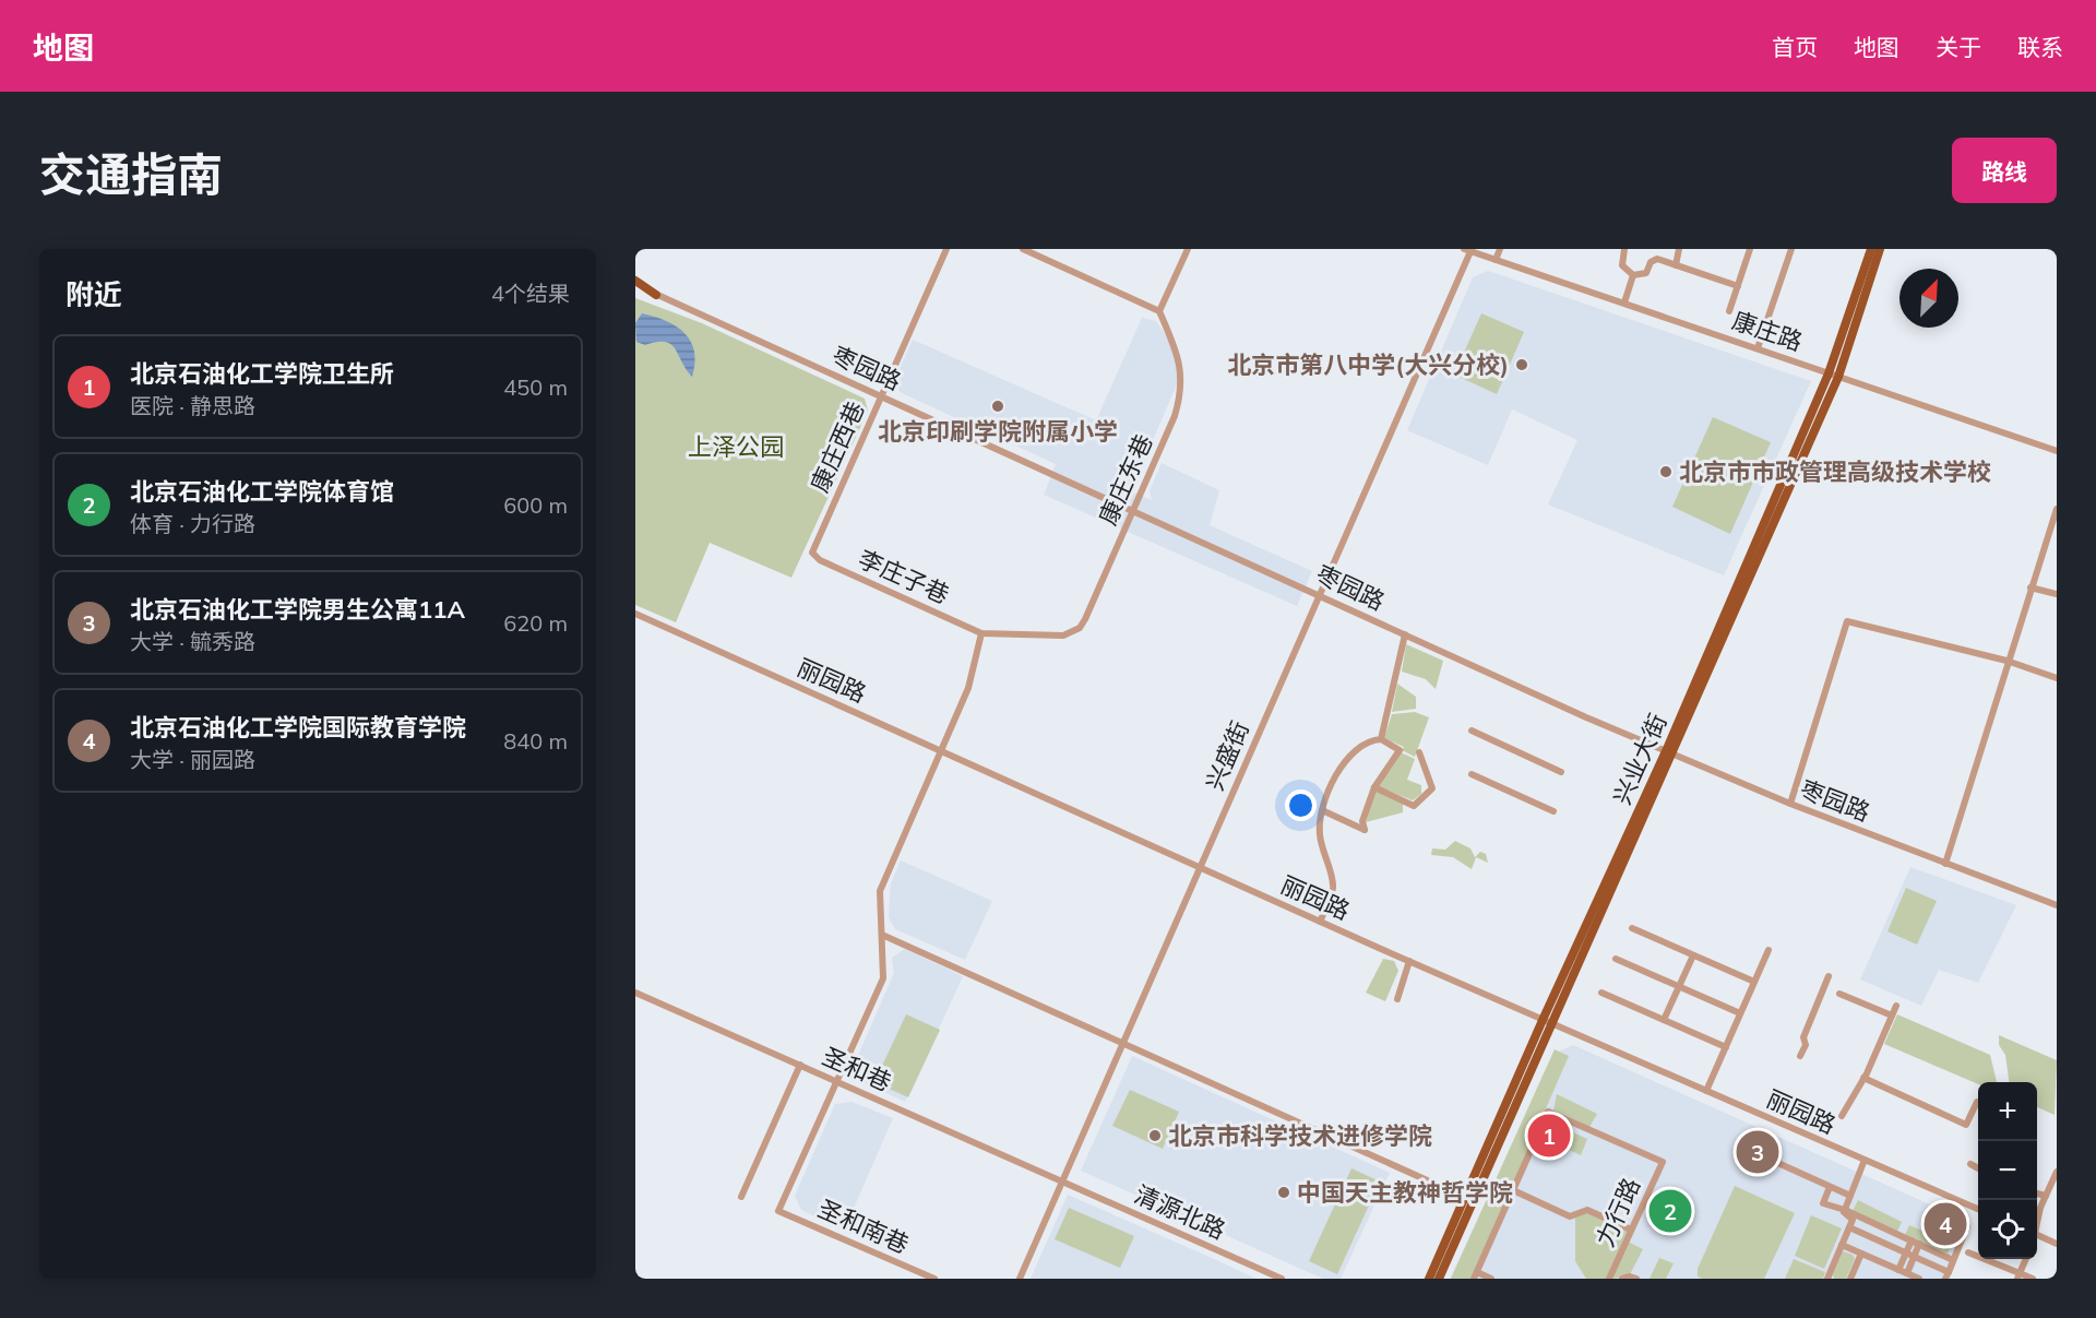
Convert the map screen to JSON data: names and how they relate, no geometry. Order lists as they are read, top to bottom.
{
  "streets": {
    "main road": ["兴业大街"],
    "street": [
      "康庄路",
      "枣园路",
      "康庄西巷",
      "康庄东巷",
      "李庄子巷",
      "丽园路",
      "兴盛街",
      "圣和巷",
      "清源北路",
      "力行路",
      "圣和南巷"
    ]
  },
  "crossings": [
    ["康庄路", "兴盛街"],
    ["康庄路", "兴业大街"],
    ["枣园路", "康庄西巷"],
    ["枣园路", "康庄东巷"],
    ["枣园路", "兴盛街"],
    ["枣园路", "兴业大街"],
    ["康庄西巷", "李庄子巷"],
    ["康庄东巷", "李庄子巷"],
    ["丽园路", "兴盛街"],
    ["丽园路", "兴业大街"],
    ["兴盛街", "圣和巷"],
    ["兴盛街", "清源北路"],
    ["圣和巷", "清源北路"],
    ["圣和巷", "圣和南巷"]
  ],
  "parks": ["上泽公园"],
  "places": [
    "北京市第八中学(大兴分校)",
    "北京印刷学院附属小学",
    "北京市市政管理高级技术学校",
    "北京市科学技术进修学院",
    "中国天主教神哲学院"
  ],
  "north": "top right",
  "page": {
    "header": "地图",
    "nav": [
      "首页",
      "地图",
      "关于",
      "联系"
    ],
    "title": "交通指南",
    "buttons": "路线",
    "heading": ["附近", "4个结果"],
    "list": [
      {
        "mark": "1",
        "name": "北京石油化工学院卫生所",
        "note": "医院 · 静思路",
        "value": "450 m"
      },
      {
        "mark": "2",
        "name": "北京石油化工学院体育馆",
        "note": "体育 · 力行路",
        "value": "600 m"
      },
      {
        "mark": "3",
        "name": "北京石油化工学院男生公寓11A",
        "note": "大学 · 毓秀路",
        "value": "620 m"
      },
      {
        "mark": "4",
        "name": "北京石油化工学院国际教育学院",
        "note": "大学 · 丽园路",
        "value": "840 m"
      }
    ],
    "map_buttons": ["+", "−"],
    "pins": [
      "1",
      "3",
      "2",
      "4"
    ]
  }
}
